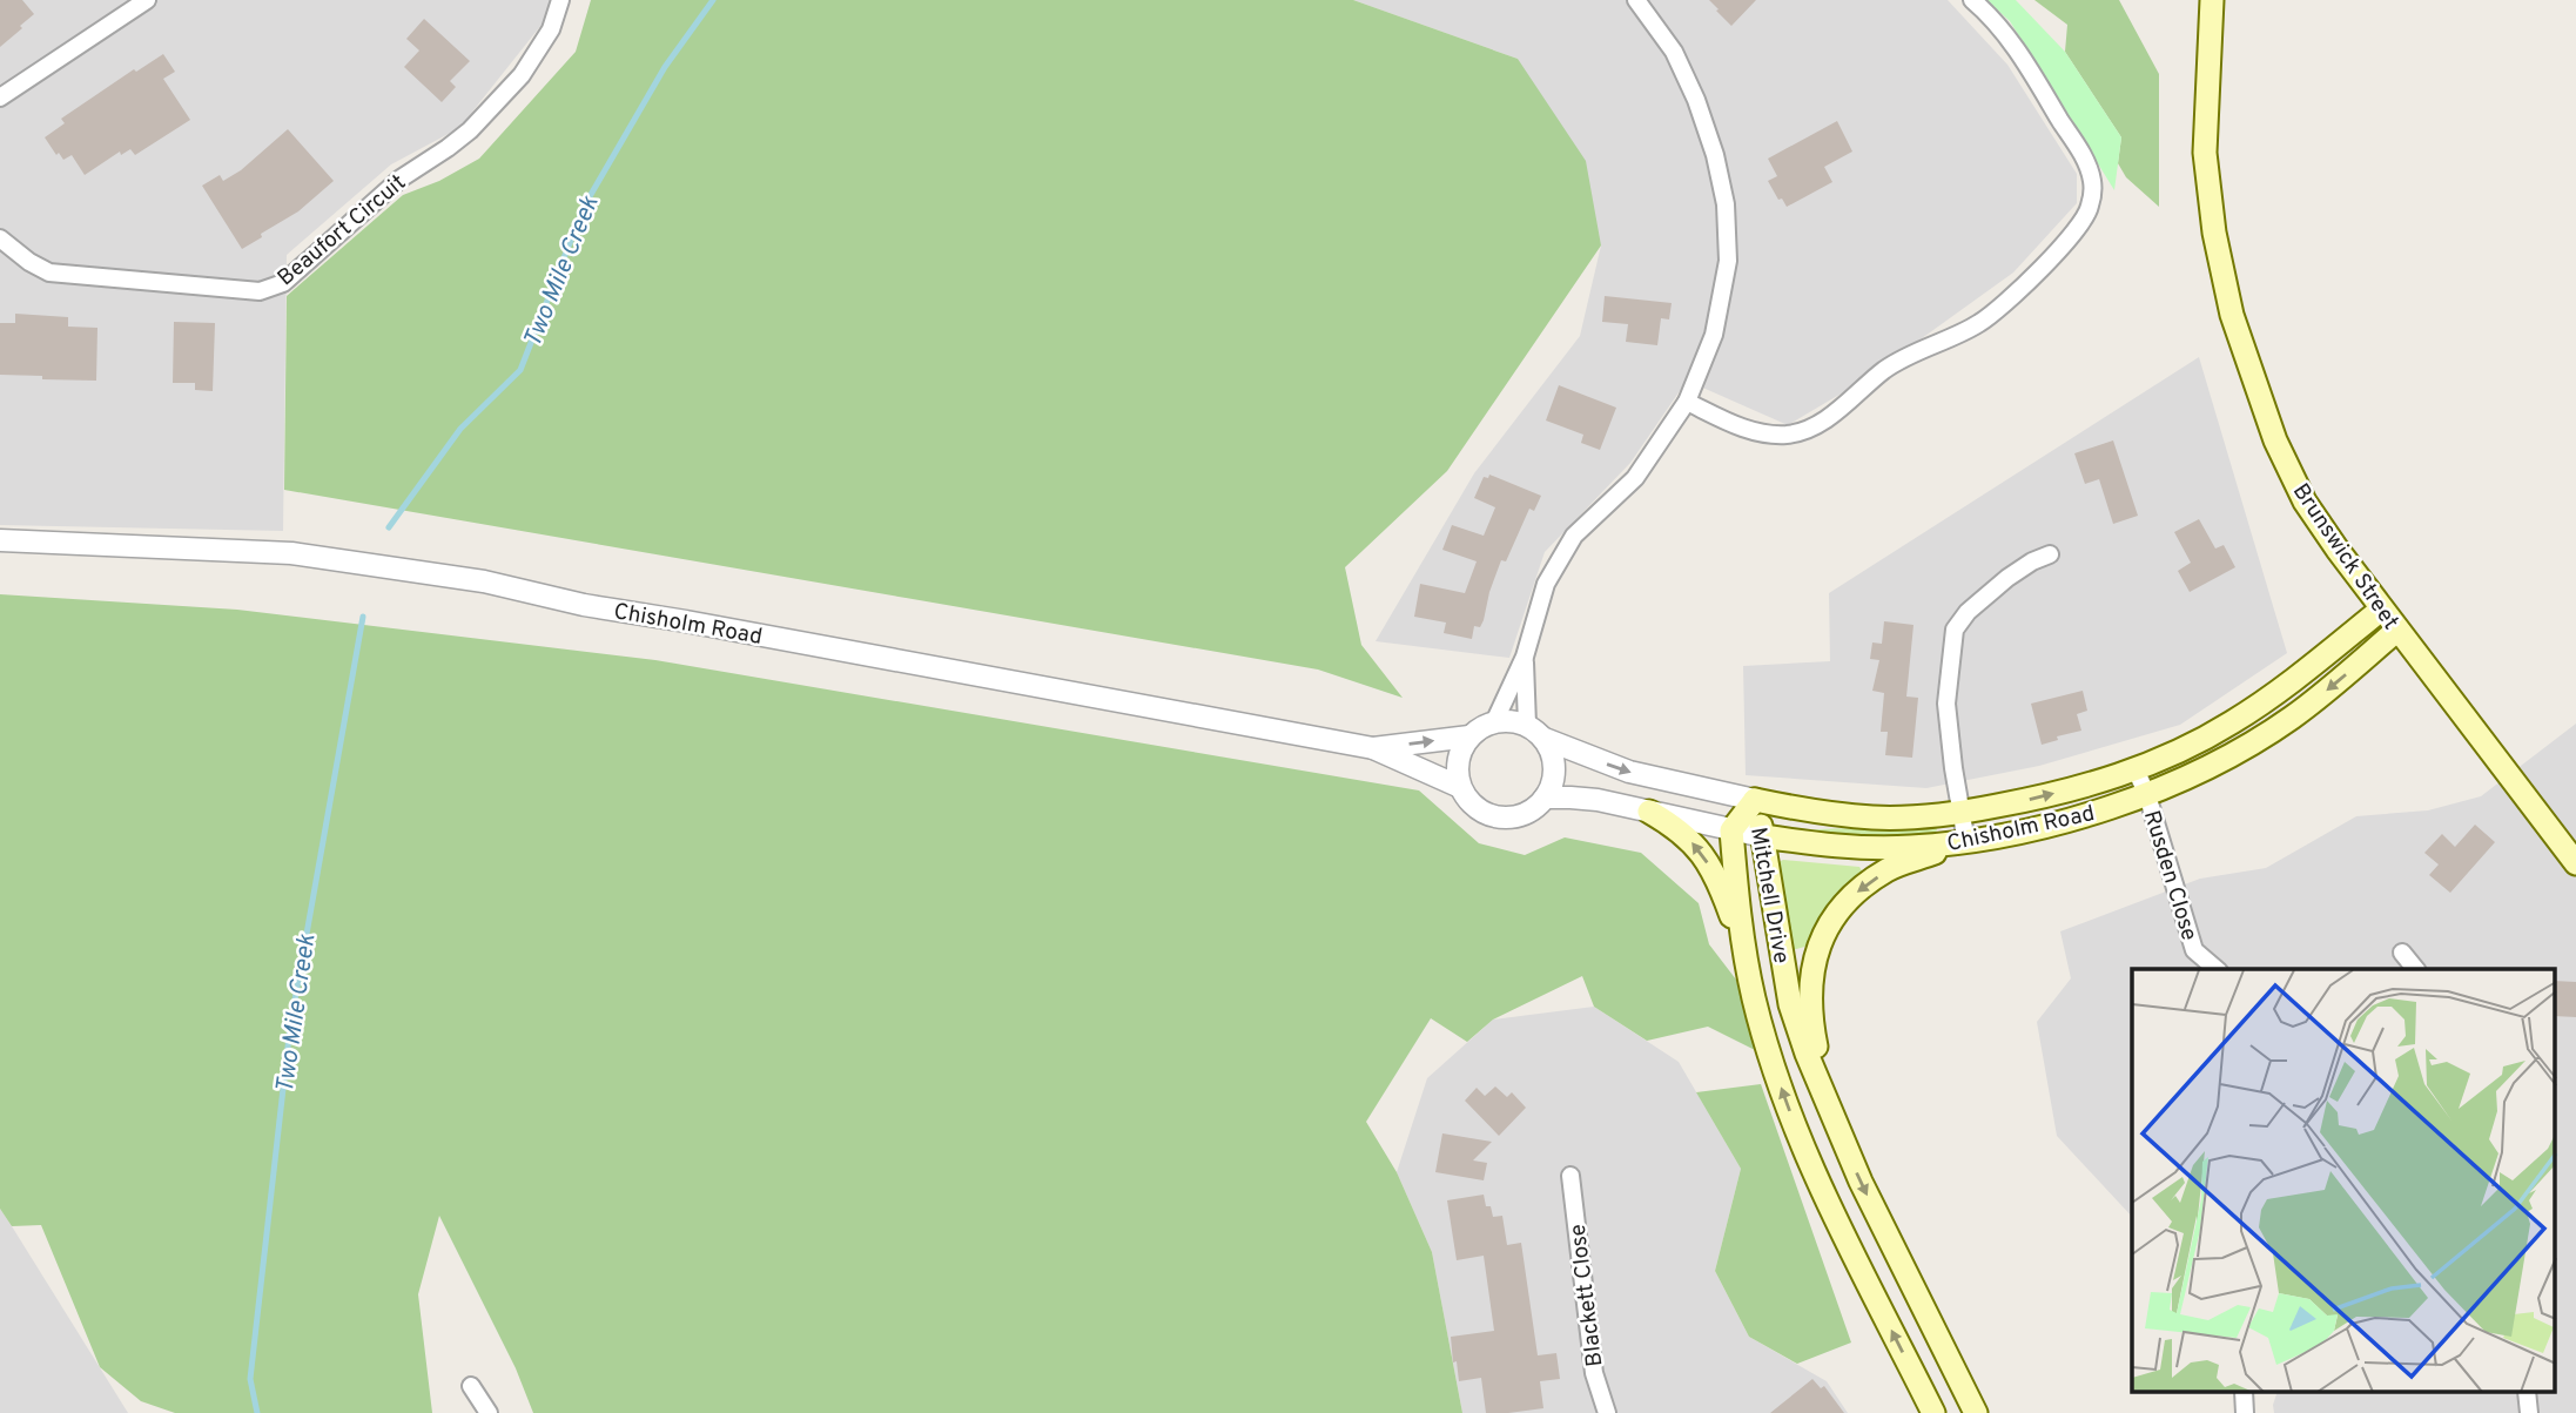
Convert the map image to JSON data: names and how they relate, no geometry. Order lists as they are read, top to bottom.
{
  "streets": {
    "main road": ["Brunswick Street", "Chisholm Road", "Mitchell Drive"],
    "street": ["Beaufort Circuit", "Rusden Close", "Blackett Close"]
  },
  "crossings": [
    ["Brunswick Street", "Chisholm Road"],
    ["Chisholm Road", "Rusden Close"],
    ["Chisholm Road", "Mitchell Drive"]
  ],
  "water": ["Two Mile Creek"]
}
